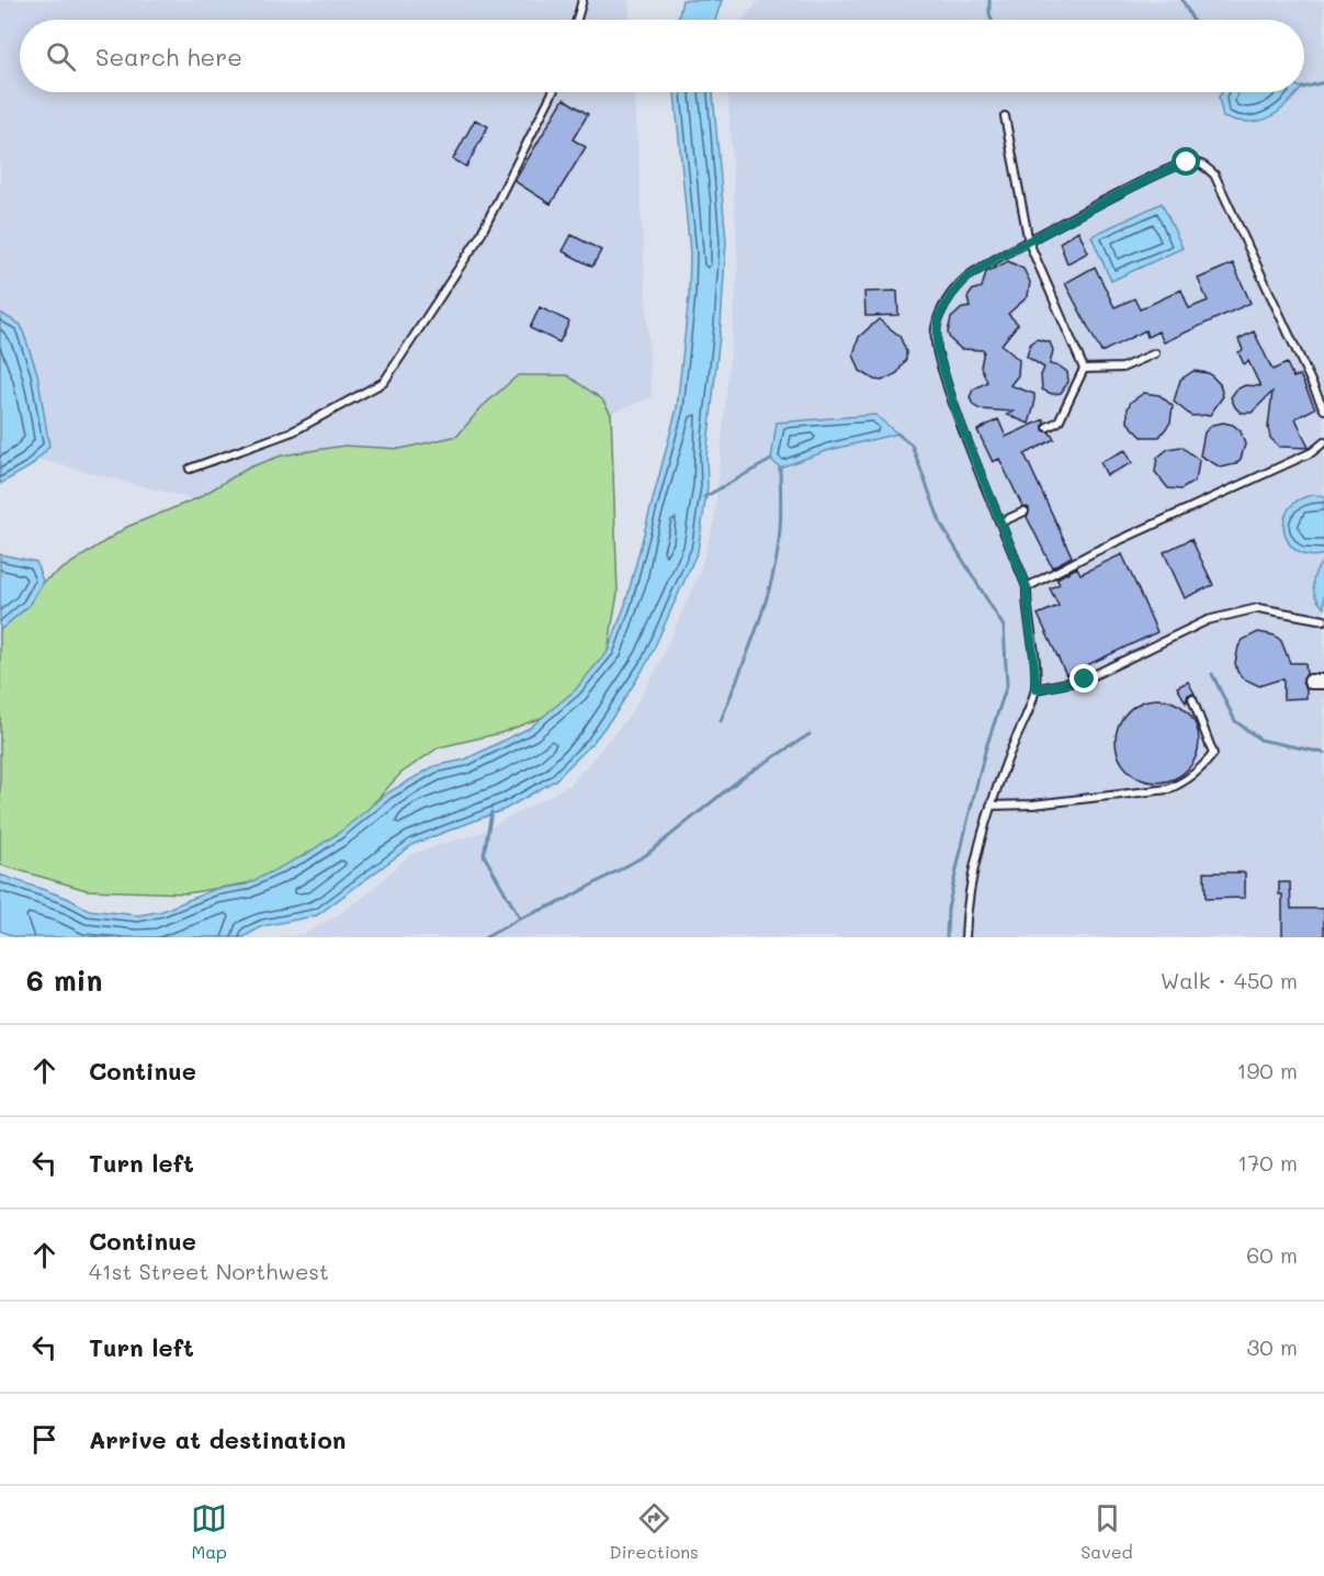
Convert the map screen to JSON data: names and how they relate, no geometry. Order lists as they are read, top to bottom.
{
  "page": {
    "search": "Search here",
    "heading": ["6 min", "Walk · 450 m"],
    "list": [
      ["Continue", "190 m"],
      ["Turn left", "170 m"],
      ["Continue", "41st Street Northwest", "60 m"],
      ["Turn left", "30 m"],
      "Arrive at destination"
    ],
    "nav": ["Map", "Directions", "Saved"]
  }
}
